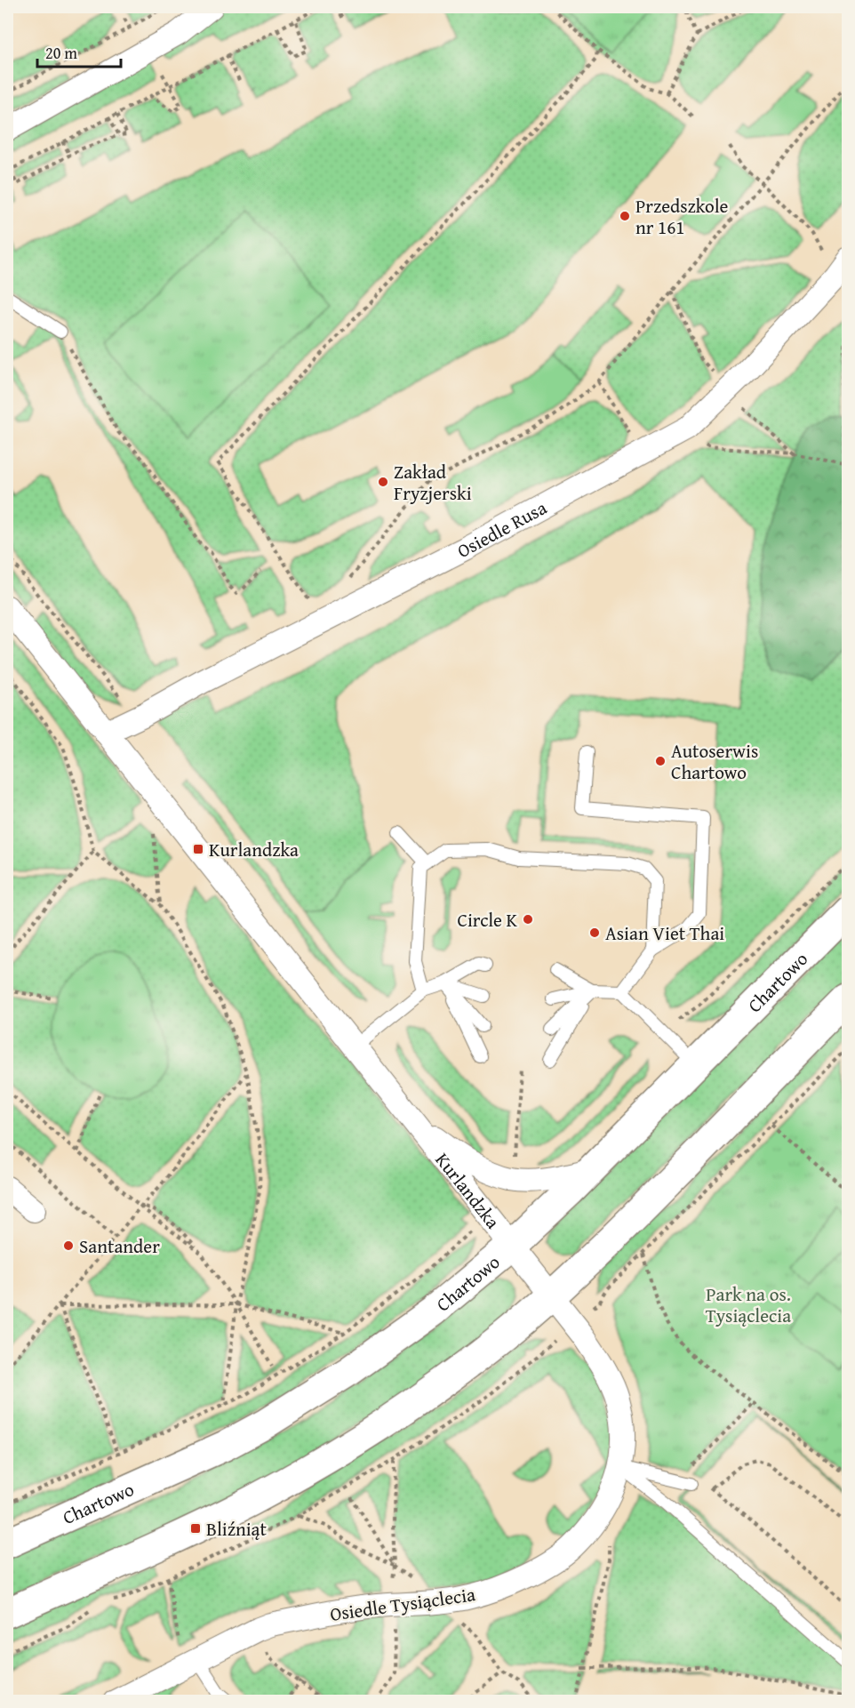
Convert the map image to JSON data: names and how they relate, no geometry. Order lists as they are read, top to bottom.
{
  "streets": {
    "street": [
      "Osiedle Rusa",
      "Chartowo",
      "Kurlandzka",
      "Osiedle Tysiąclecia"
    ]
  },
  "crossings": [
    ["Osiedle Rusa", "Kurlandzka"],
    ["Chartowo", "Kurlandzka"],
    ["Kurlandzka", "Osiedle Tysiąclecia"]
  ],
  "parks": ["Park na os. Tysiąclecia"],
  "places": {
    "other": [
      "Przedszkole nr 161",
      "Zakład Fryzjerski",
      "Autoserwis Chartowo",
      "Circle K",
      "Asian Viet Thai",
      "Santander"
    ],
    "transit": ["Kurlandzka", "Bliźniąt"]
  },
  "scale_bar": "20 m"
}
